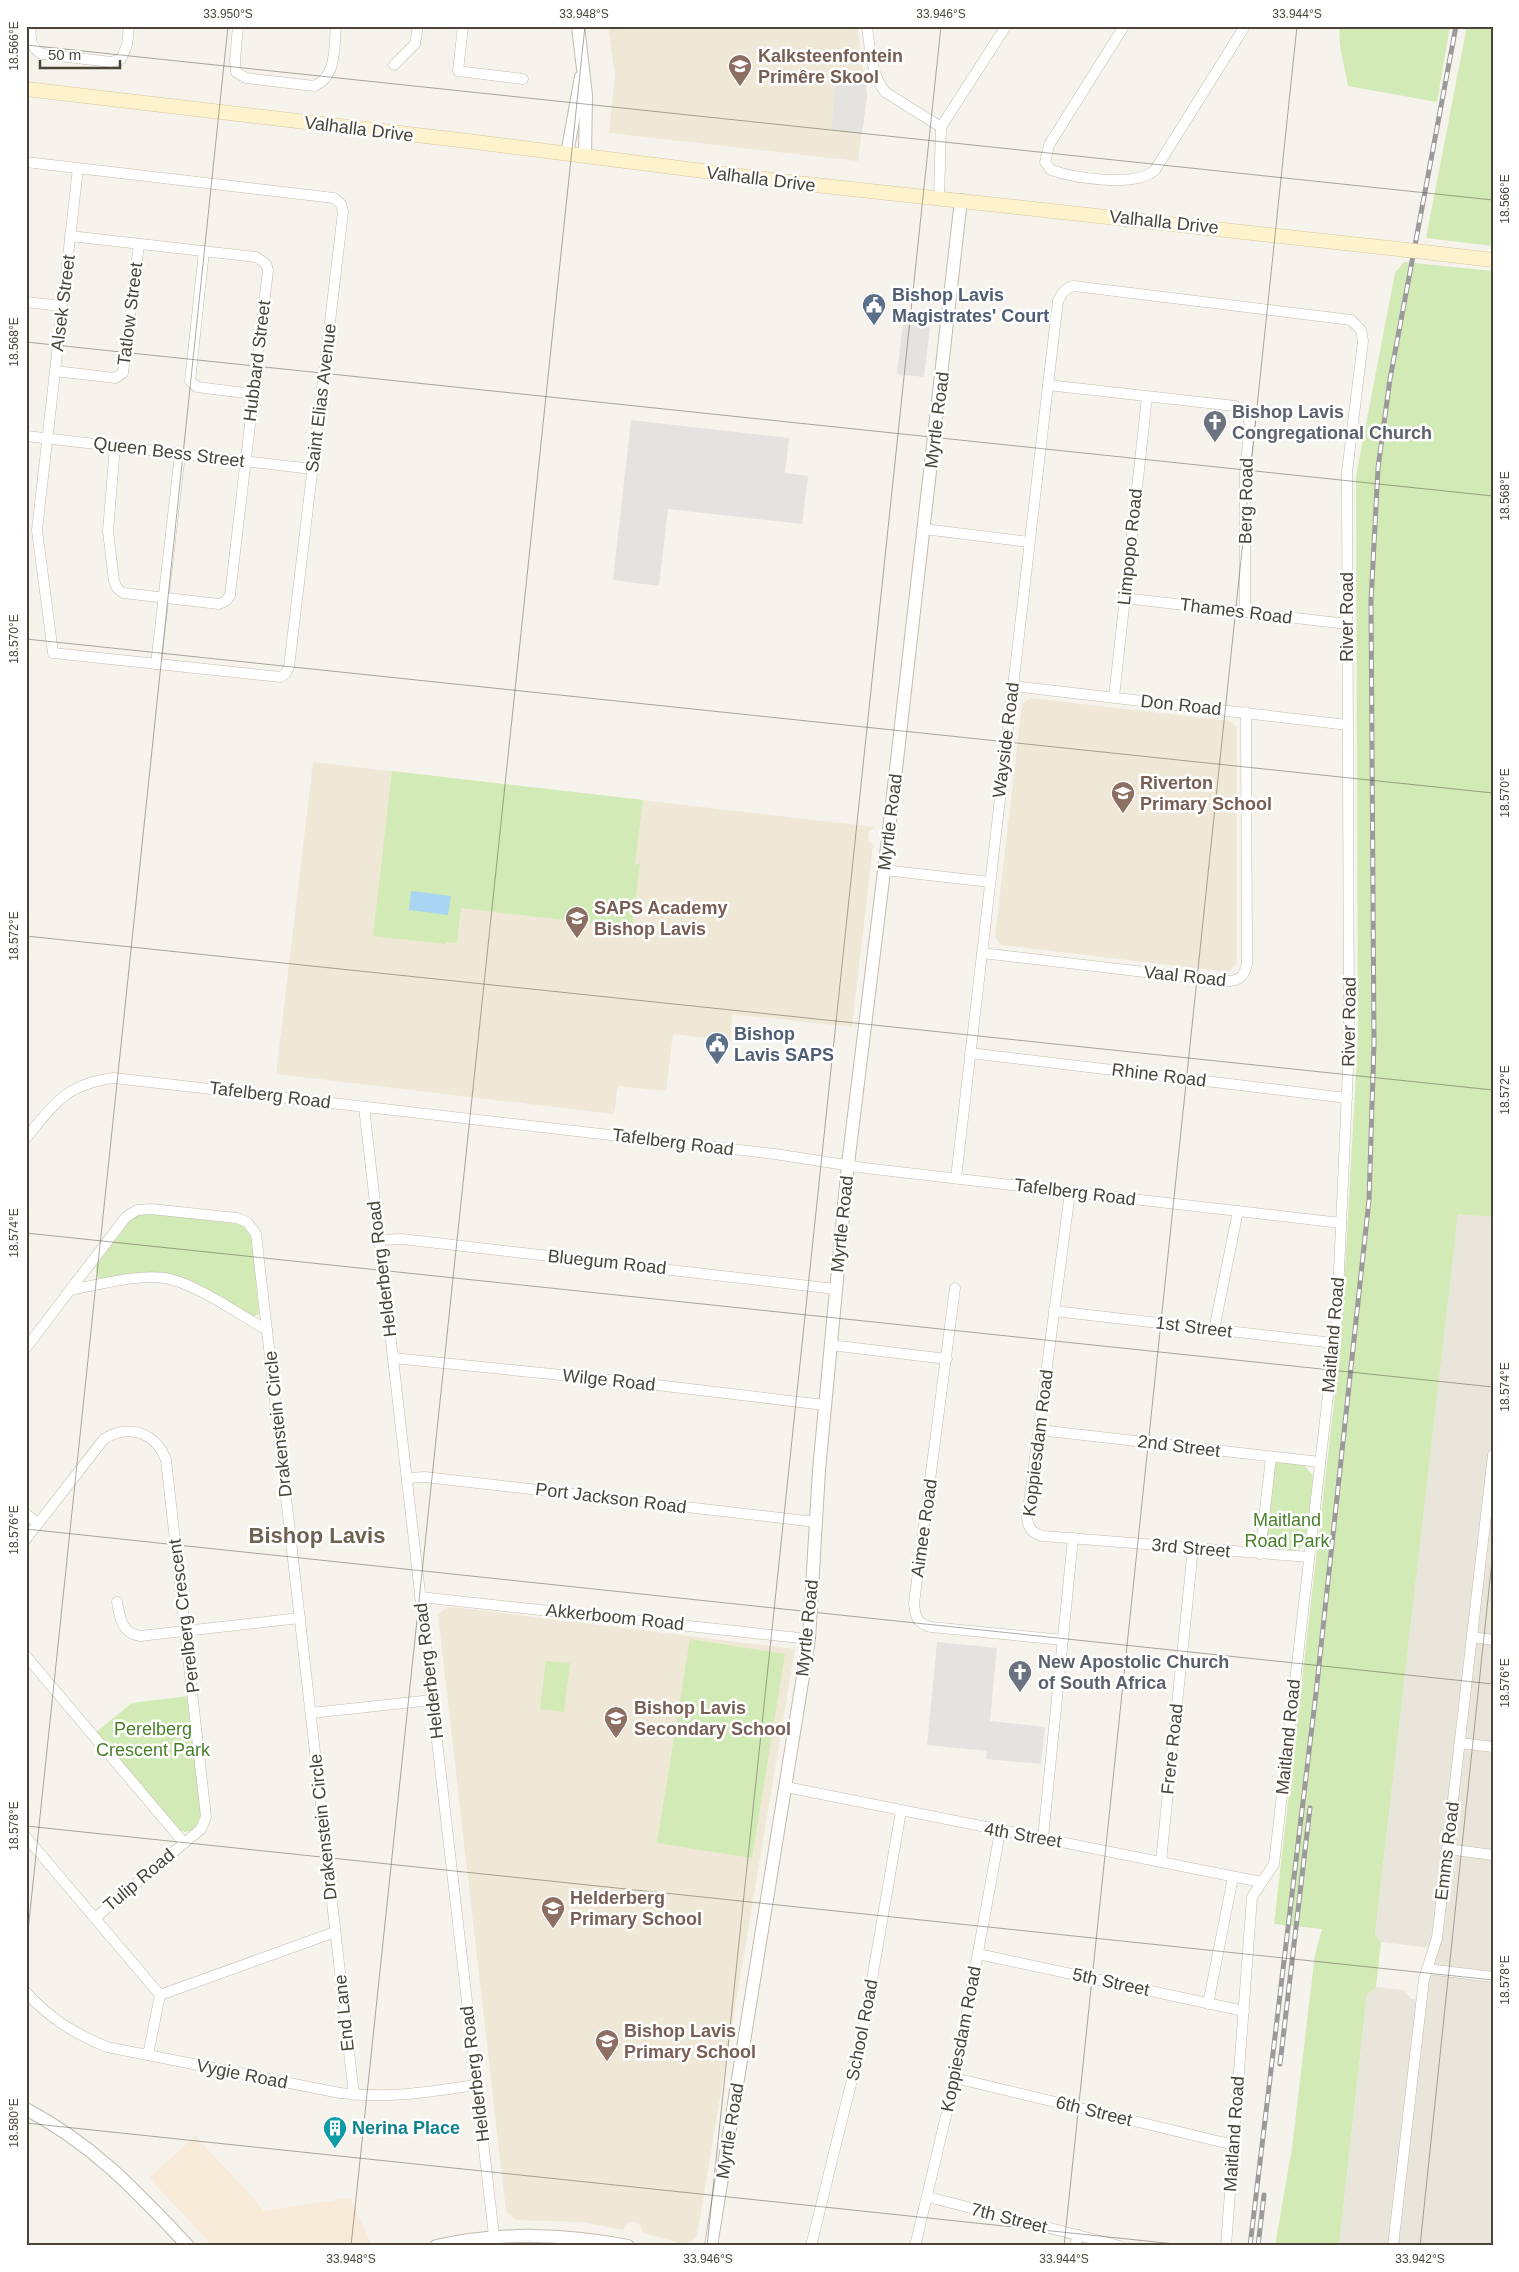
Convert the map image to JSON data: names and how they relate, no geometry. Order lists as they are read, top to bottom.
{
  "streets": {
    "main road": ["Valhalla Drive"],
    "street": [
      "Alsek Street",
      "Tatlow Street",
      "Hubbard Street",
      "Saint Elias Avenue",
      "Myrtle Road",
      "Queen Bess Street",
      "Berg Road",
      "Limpopo Road",
      "Thames Road",
      "River Road",
      "Don Road",
      "Wayside Road",
      "Vaal Road",
      "Rhine Road",
      "Tafelberg Road",
      "Bluegum Road",
      "Helderberg Road",
      "1st Street",
      "Maitland Road",
      "Wilge Road",
      "Drakenstein Circle",
      "Koppiesdam Road",
      "2nd Street",
      "Port Jackson Road",
      "Aimee Road",
      "3rd Street",
      "Perelberg Crescent",
      "Akkerboom Road",
      "Frere Road",
      "4th Street",
      "Emms Road",
      "Tulip Road",
      "5th Street",
      "End Lane",
      "School Road",
      "Vygie Road",
      "6th Street",
      "7th Street"
    ]
  },
  "crossings": [
    ["Valhalla Drive", "Myrtle Road"],
    ["Alsek Street", "Tatlow Street"],
    ["Alsek Street", "Saint Elias Avenue"],
    ["Alsek Street", "Queen Bess Street"],
    ["Hubbard Street", "Queen Bess Street"],
    ["Saint Elias Avenue", "Queen Bess Street"],
    ["Myrtle Road", "Tafelberg Road"],
    ["Myrtle Road", "Bluegum Road"],
    ["Myrtle Road", "Wilge Road"],
    ["Myrtle Road", "Port Jackson Road"],
    ["Myrtle Road", "Akkerboom Road"],
    ["Myrtle Road", "4th Street"],
    ["Berg Road", "Limpopo Road"],
    ["Berg Road", "Thames Road"],
    ["Berg Road", "Wayside Road"],
    ["Limpopo Road", "Thames Road"],
    ["Limpopo Road", "Don Road"],
    ["Thames Road", "River Road"],
    ["River Road", "Don Road"],
    ["River Road", "Wayside Road"],
    ["River Road", "Rhine Road"],
    ["River Road", "Tafelberg Road"],
    ["River Road", "Maitland Road"],
    ["Don Road", "Wayside Road"],
    ["Don Road", "Vaal Road"],
    ["Wayside Road", "Vaal Road"],
    ["Wayside Road", "Rhine Road"],
    ["Wayside Road", "Tafelberg Road"],
    ["Tafelberg Road", "Helderberg Road"],
    ["Tafelberg Road", "Maitland Road"],
    ["Tafelberg Road", "Koppiesdam Road"],
    ["Bluegum Road", "Helderberg Road"],
    ["Helderberg Road", "Wilge Road"],
    ["Helderberg Road", "Port Jackson Road"],
    ["Helderberg Road", "Akkerboom Road"],
    ["Helderberg Road", "Vygie Road"],
    ["1st Street", "Maitland Road"],
    ["1st Street", "Koppiesdam Road"],
    ["Maitland Road", "2nd Street"],
    ["Maitland Road", "3rd Street"],
    ["Maitland Road", "4th Street"],
    ["Maitland Road", "5th Street"],
    ["Maitland Road", "6th Street"],
    ["Drakenstein Circle", "End Lane"],
    ["Koppiesdam Road", "2nd Street"],
    ["Koppiesdam Road", "3rd Street"],
    ["Koppiesdam Road", "4th Street"],
    ["Koppiesdam Road", "5th Street"],
    ["Koppiesdam Road", "6th Street"],
    ["Koppiesdam Road", "7th Street"],
    ["3rd Street", "Frere Road"],
    ["Perelberg Crescent", "Tulip Road"],
    ["Frere Road", "4th Street"],
    ["4th Street", "School Road"],
    ["End Lane", "Vygie Road"]
  ],
  "districts": ["Bishop Lavis"],
  "parks": ["Maitland Road Park", "Perelberg Crescent Park"],
  "places": {
    "school or university": [
      "Kalksteenfontein Primêre Skool",
      "Riverton Primary School",
      "SAPS Academy Bishop Lavis",
      "Bishop Lavis Secondary School",
      "Helderberg Primary School",
      "Bishop Lavis Primary School"
    ],
    "public building": ["Bishop Lavis Magistrates' Court", "Bishop Lavis SAPS"],
    "church": ["Bishop Lavis Congregational Church", "New Apostolic Church of South Africa"],
    "building": ["Nerina Place"]
  },
  "scale_bar": "50 m",
  "coordinates": [
    "33.950°S",
    "33.948°S",
    "33.946°S",
    "33.944°S",
    "18.566°E",
    "18.568°E",
    "18.570°E",
    "18.572°E",
    "18.574°E",
    "18.576°E",
    "18.578°E",
    "18.580°E",
    "33.942°S"
  ]
}
